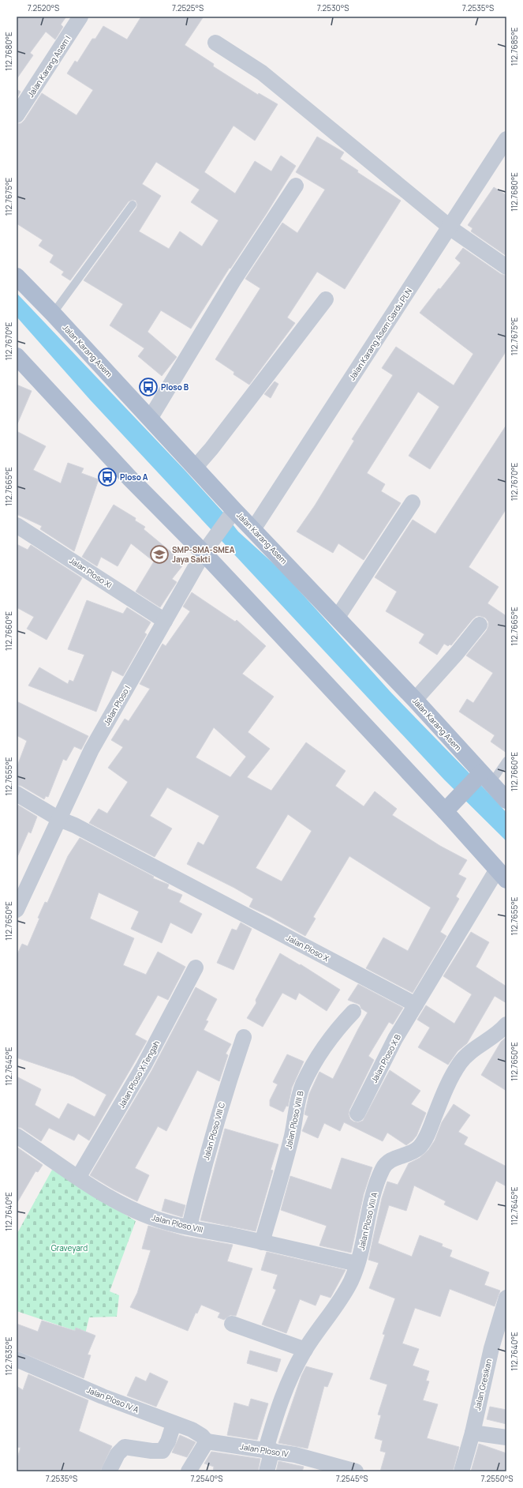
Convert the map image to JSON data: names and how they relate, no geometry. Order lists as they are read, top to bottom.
{
  "streets": {
    "main road": ["Jalan Karang Asem"],
    "street": [
      "Jalan Karang Asem I",
      "Jalan Karang Asem Gardu PLN",
      "Jalan Ploso XI",
      "Jalan Ploso I",
      "Jalan Ploso X",
      "Jalan Ploso X B",
      "Jalan Ploso X Tengah",
      "Jalan Ploso VIII B",
      "Jalan Ploso VIII C",
      "Jalan Ploso VIII A",
      "Jalan Ploso VIII",
      "Jalan Gresikan",
      "Jalan Ploso IV A",
      "Jalan Ploso IV"
    ]
  },
  "crossings": [
    ["Jalan Karang Asem Gardu PLN", "Jalan Karang Asem"],
    ["Jalan Karang Asem", "Jalan Ploso I"],
    ["Jalan Ploso XI", "Jalan Ploso I"],
    ["Jalan Ploso I", "Jalan Ploso X"],
    ["Jalan Ploso X", "Jalan Ploso X B"],
    ["Jalan Ploso X Tengah", "Jalan Ploso VIII"],
    ["Jalan Ploso VIII B", "Jalan Ploso VIII"],
    ["Jalan Ploso VIII C", "Jalan Ploso VIII"],
    ["Jalan Ploso VIII A", "Jalan Ploso VIII"],
    ["Jalan Ploso VIII A", "Jalan Ploso IV"],
    ["Jalan Ploso IV A", "Jalan Ploso IV"]
  ],
  "parks": ["Graveyard"],
  "places": {
    "bus stop": ["Ploso B", "Ploso A"],
    "school or university": ["SMP-SMA-SMEA Jaya Sakti"]
  },
  "coordinates": [
    "7.2520°S",
    "7.2525°S",
    "7.2530°S",
    "7.2535°S",
    "112.7685°E",
    "112.7680°E",
    "112.7675°E",
    "112.7670°E",
    "112.7665°E",
    "112.7660°E",
    "112.7655°E",
    "112.7650°E",
    "112.7645°E",
    "112.7640°E",
    "112.7635°E",
    "7.2540°S",
    "7.2545°S",
    "7.2550°S"
  ]
}
